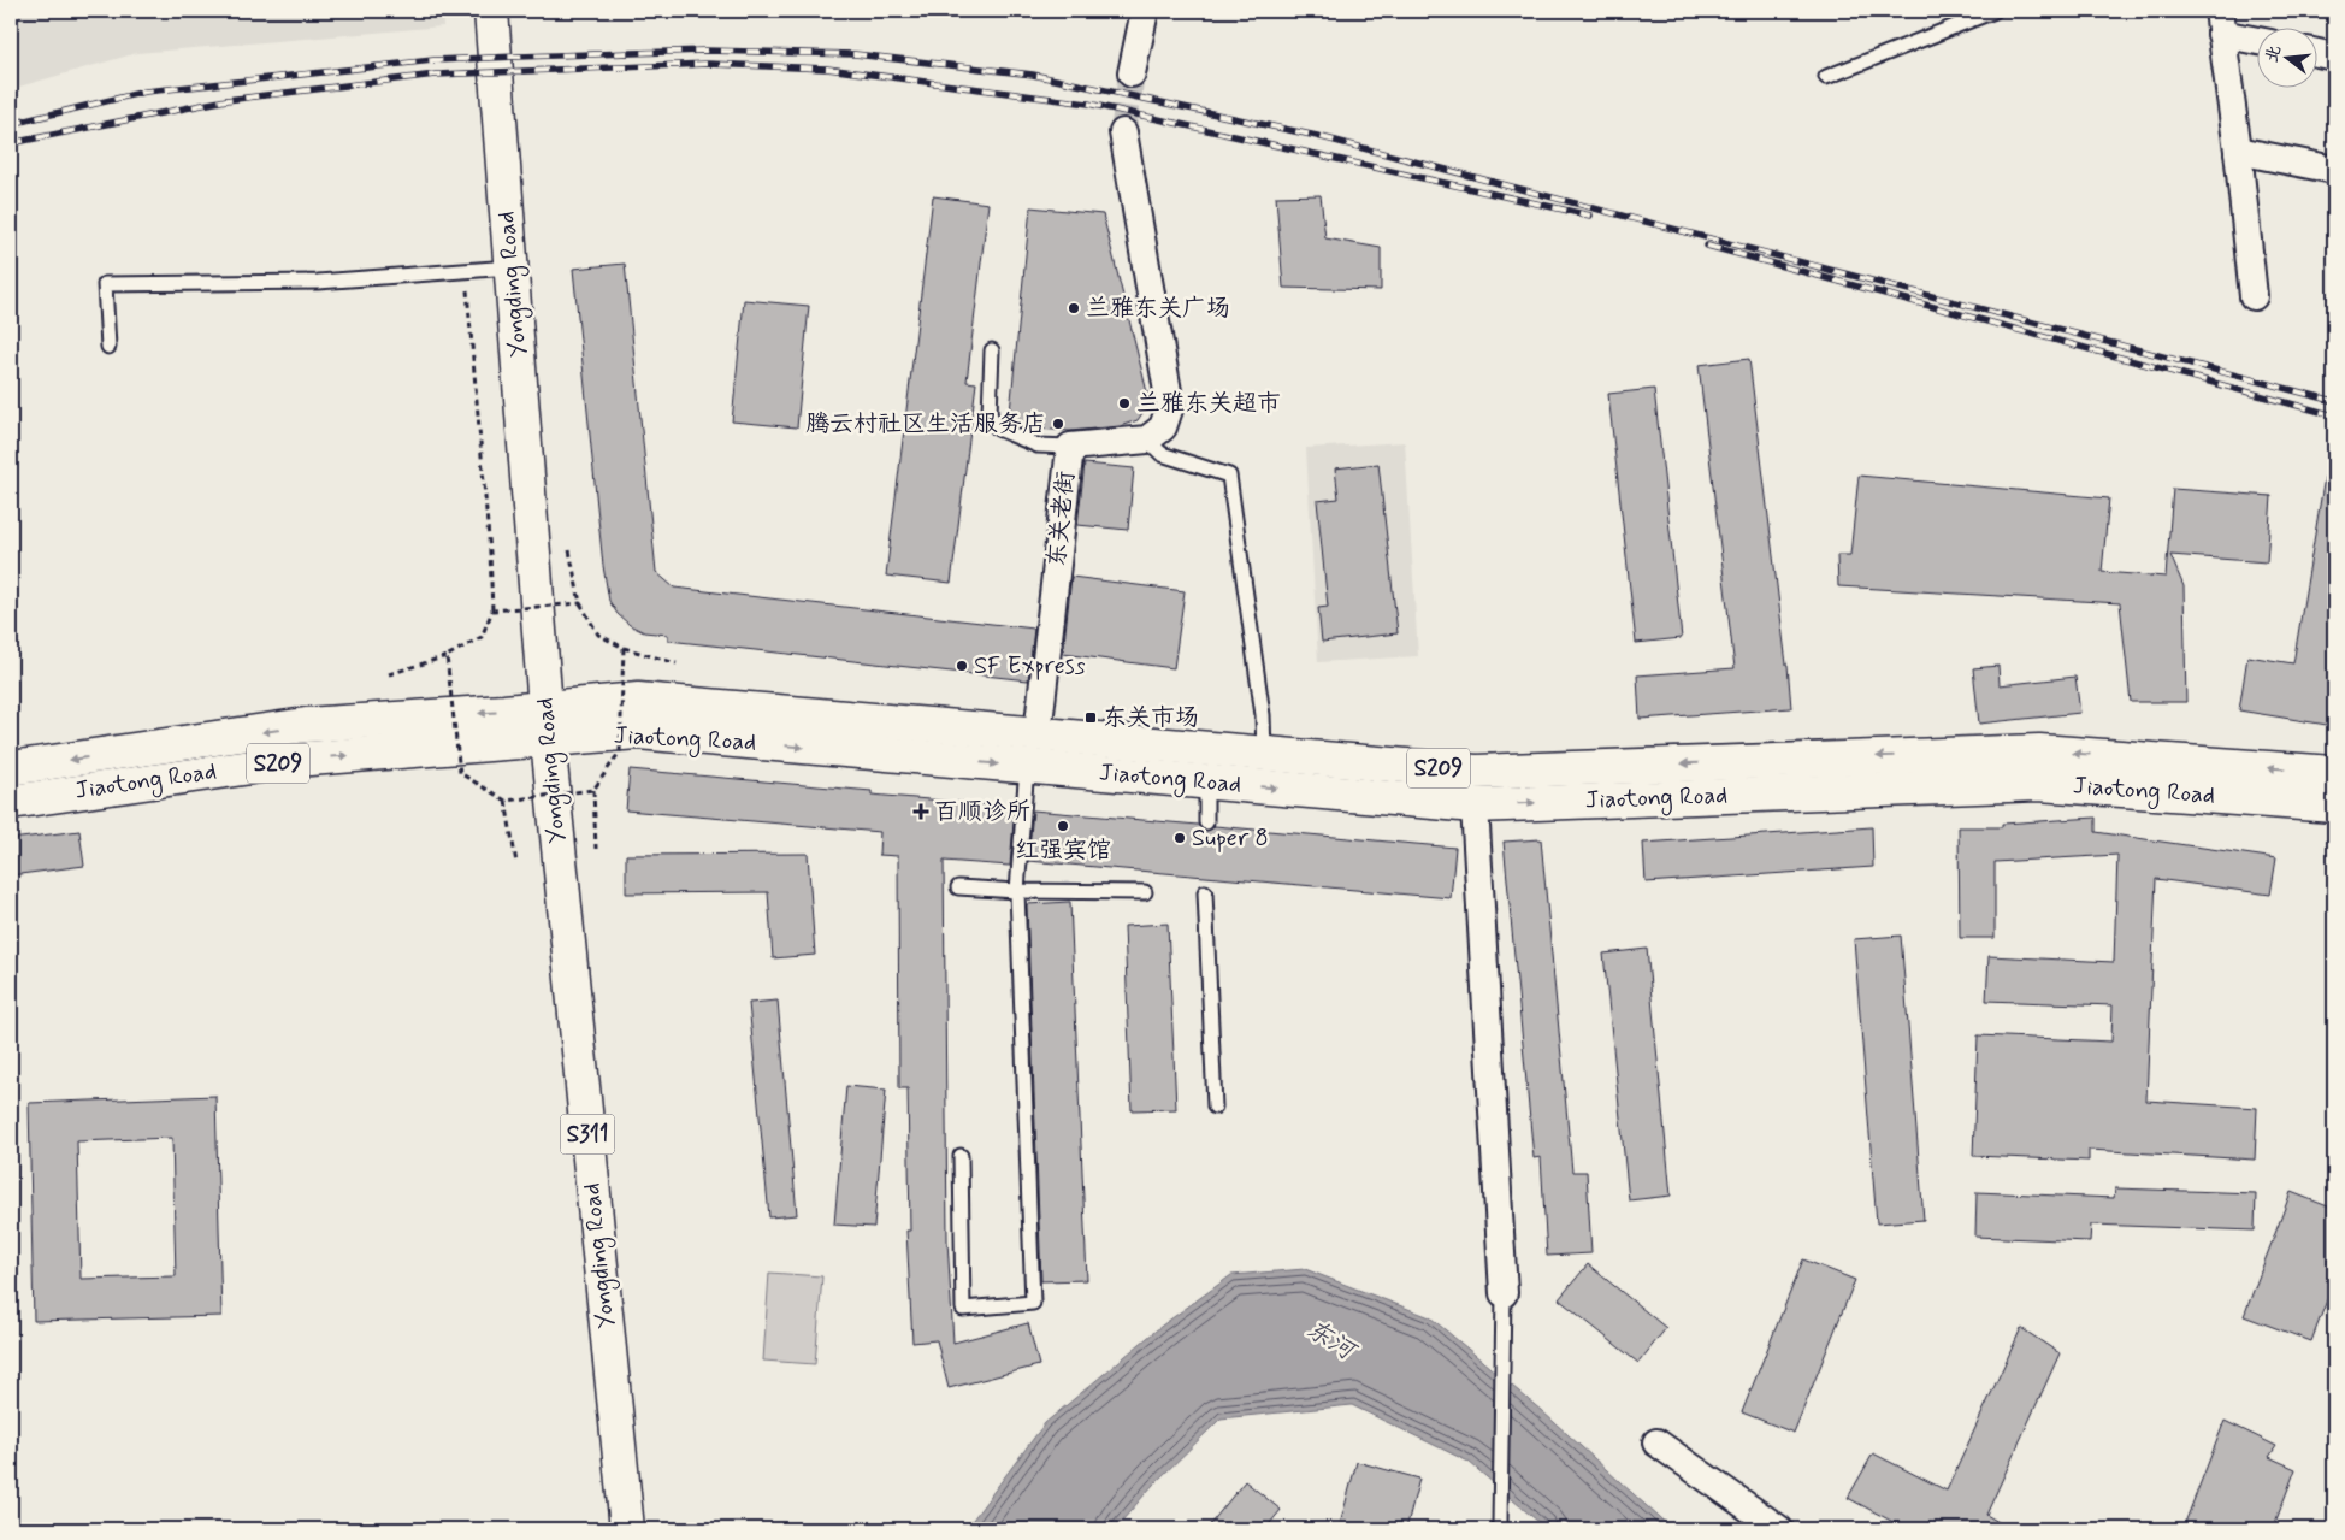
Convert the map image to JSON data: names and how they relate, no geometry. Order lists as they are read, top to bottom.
{
  "streets": {
    "main road": [
      "Yongding Road",
      "Jiaotong Road",
      "S209",
      "S311"
    ],
    "street": ["东关老街"]
  },
  "crossings": [
    ["Yongding Road", "Jiaotong Road"],
    ["东关老街", "Jiaotong Road"]
  ],
  "water": ["东河"],
  "places": {
    "other": [
      "兰雅东关广场",
      "兰雅东关超市",
      "腾云村社区生活服务店",
      "SF Express",
      "红强宾馆",
      "Super 8"
    ],
    "transit": ["东关市场"],
    "health": ["百顺诊所"]
  },
  "north": "left"
}
